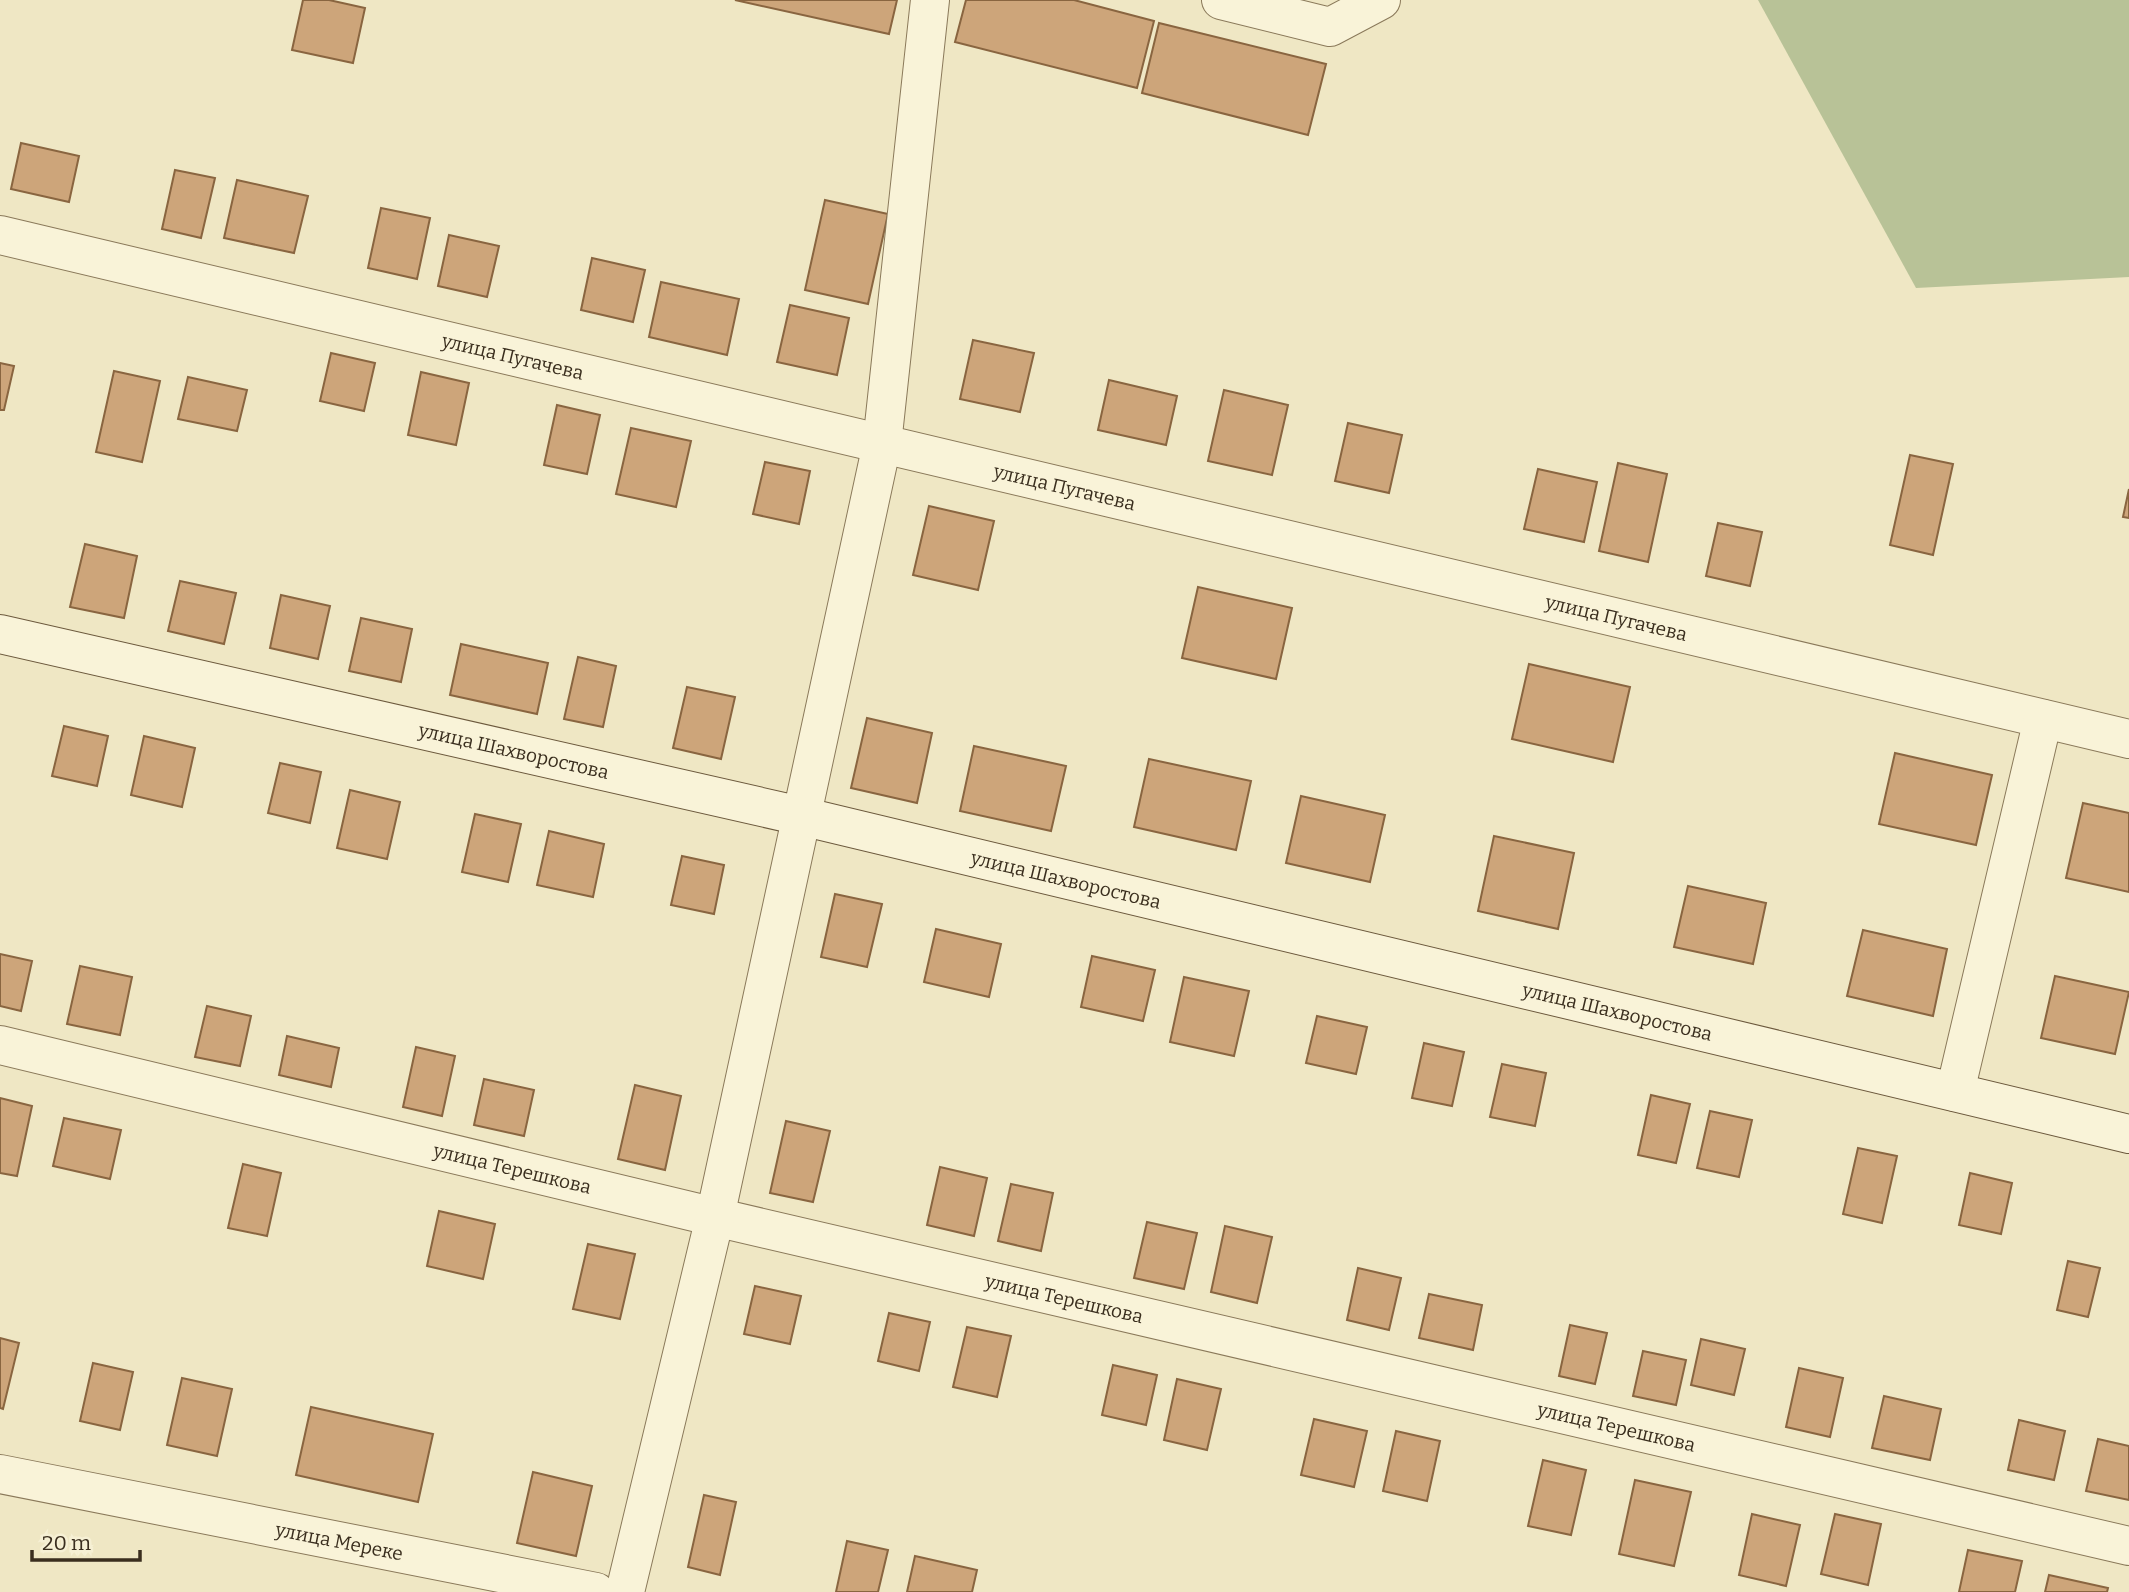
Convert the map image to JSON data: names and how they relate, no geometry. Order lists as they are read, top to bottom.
{
  "streets": {
    "street": [
      "улица Пугачева",
      "улица Шахворостова",
      "улица Терешкова",
      "улица Мереке"
    ]
  },
  "scale_bar": "20 m"
}
